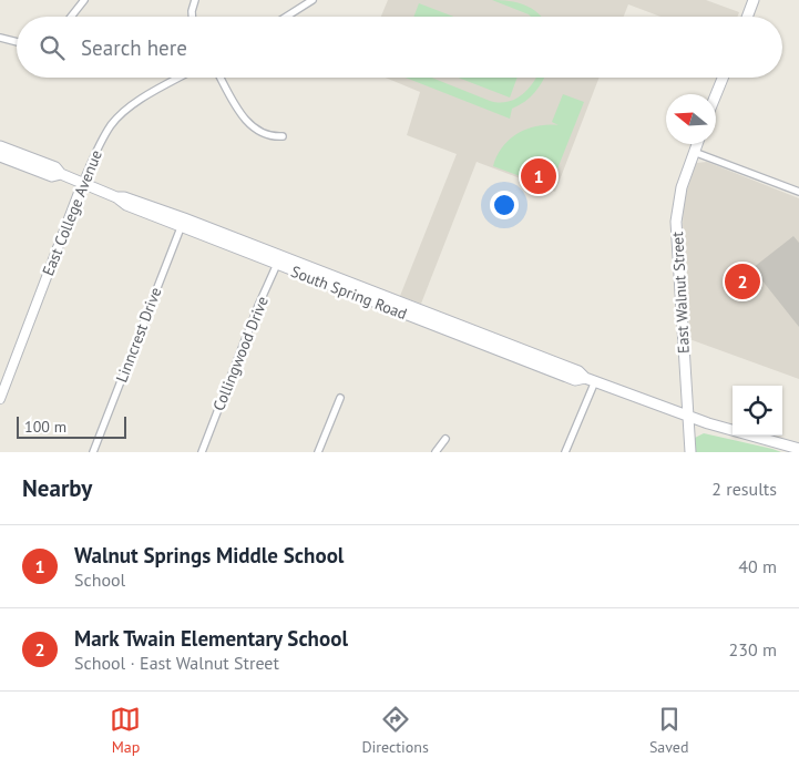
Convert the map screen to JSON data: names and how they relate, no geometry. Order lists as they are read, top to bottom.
{
  "streets": {
    "main road": ["South Spring Road", "East Walnut Street"],
    "street": ["East College Avenue", "Linncrest Drive", "Collingwood Drive"]
  },
  "crossings": [
    ["East College Avenue", "South Spring Road"],
    ["South Spring Road", "East Walnut Street"],
    ["South Spring Road", "Linncrest Drive"],
    ["South Spring Road", "Collingwood Drive"]
  ],
  "scale_bar": "100 m",
  "north": "left",
  "page": {
    "search": "Search here",
    "pins": ["1", "2"],
    "scale": "100 m",
    "heading": ["Nearby", "2 results"],
    "list": [
      {
        "mark": "1",
        "name": "Walnut Springs Middle School",
        "note": "School",
        "value": "40 m"
      },
      {
        "mark": "2",
        "name": "Mark Twain Elementary School",
        "note": "School · East Walnut Street",
        "value": "230 m"
      }
    ],
    "nav": ["Map", "Directions", "Saved"]
  }
}
